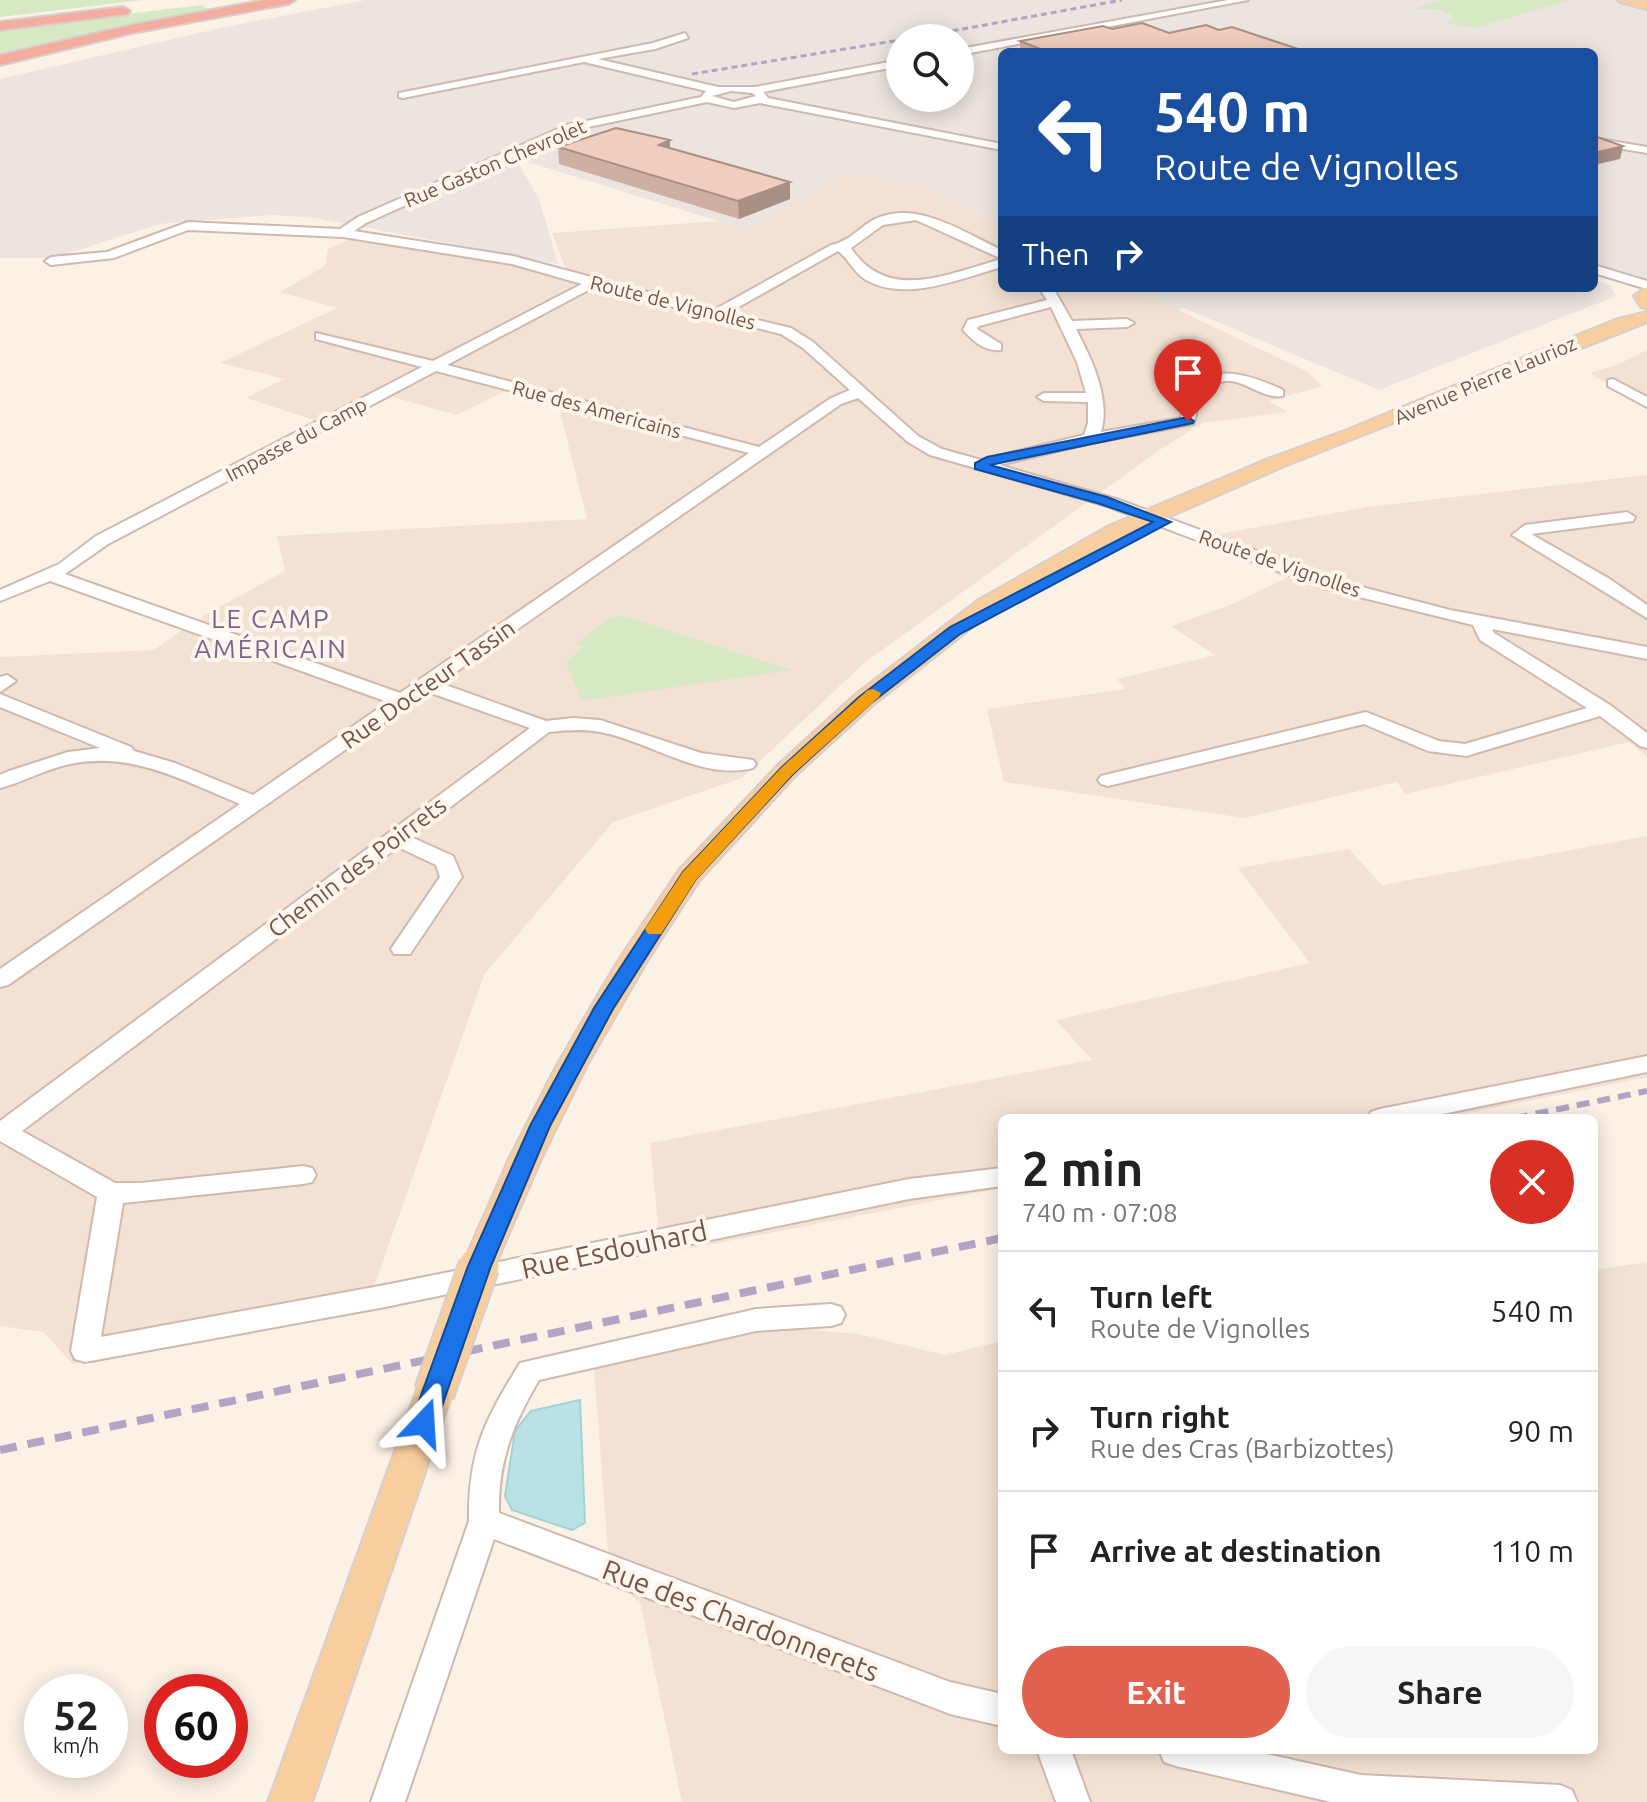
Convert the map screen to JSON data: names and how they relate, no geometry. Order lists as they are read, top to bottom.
{
  "streets": {
    "main road": ["Avenue Pierre Laurioz"],
    "street": [
      "Rue Gaston Chevrolet",
      "Route de Vignolles",
      "Rue des Americains",
      "Impasse du Camp",
      "Rue Docteur Tassin",
      "Chemin des Poirrets",
      "Rue Esdouhard",
      "Rue des Chardonnerets"
    ]
  },
  "crossings": [
    ["Rue Gaston Chevrolet", "Route de Vignolles"],
    ["Route de Vignolles", "Avenue Pierre Laurioz"],
    ["Route de Vignolles", "Impasse du Camp"],
    ["Route de Vignolles", "Rue Docteur Tassin"],
    ["Rue des Americains", "Impasse du Camp"],
    ["Rue des Americains", "Rue Docteur Tassin"]
  ],
  "districts": ["LE CAMP AMÉRICAIN"],
  "page": {
    "turn": ["540 m", "Route de Vignolles"],
    "then": "Then",
    "heading": ["2 min", "740 m · 07:08"],
    "list": [
      {
        "name": "Turn left",
        "note": "Route de Vignolles",
        "value": "540 m"
      },
      {
        "name": "Turn right",
        "note": "Rue des Cras (Barbizottes)",
        "value": "90 m"
      },
      {
        "name": "Arrive at destination",
        "value": "110 m"
      }
    ],
    "buttons": ["Exit", "Share"],
    "speed": "52 km/h",
    "limit": "60"
  }
}
